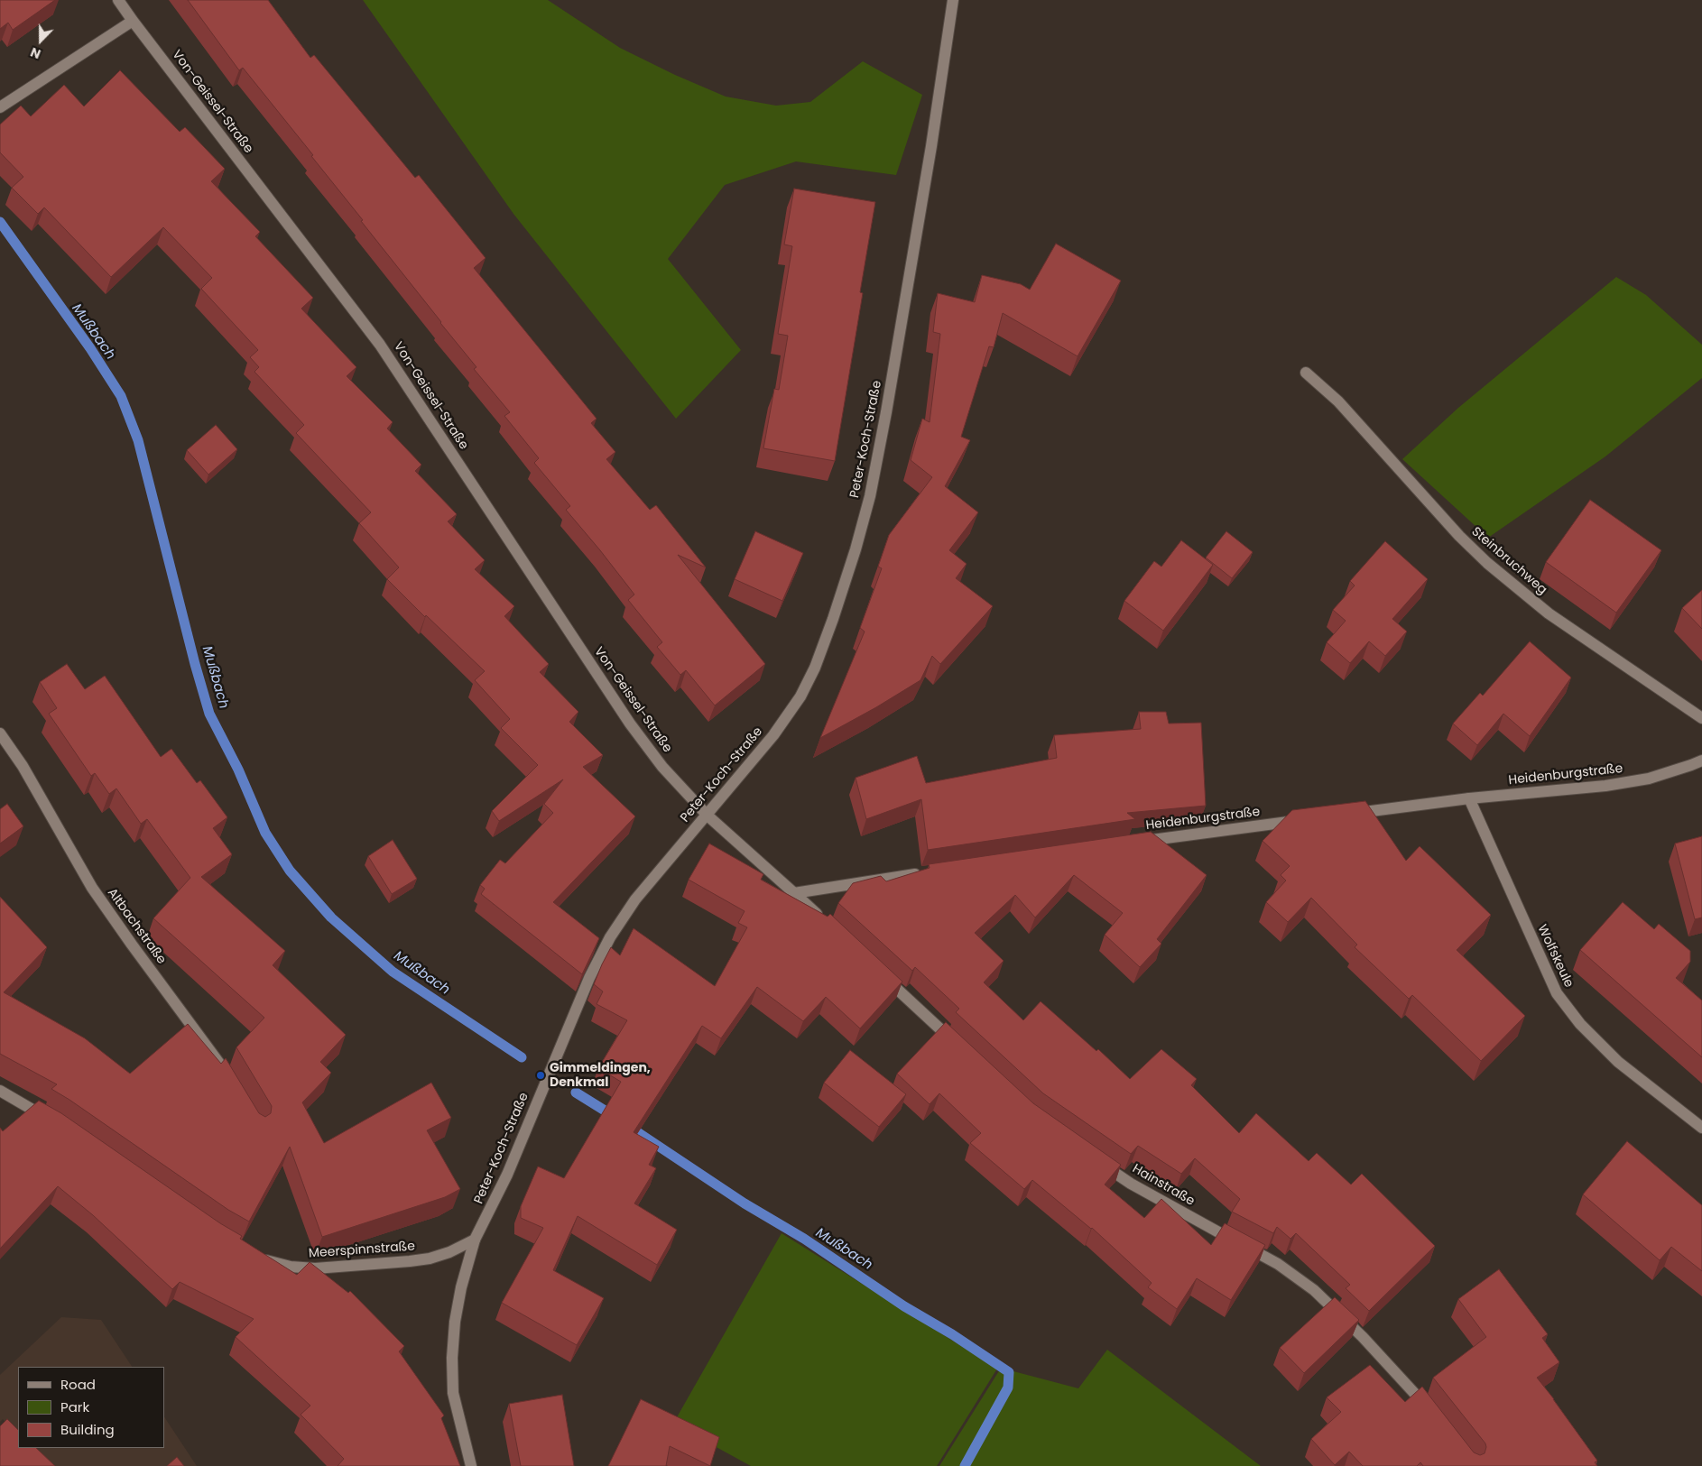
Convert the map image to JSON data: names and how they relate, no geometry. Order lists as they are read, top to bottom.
{
  "streets": {
    "street": [
      "Von-Geissel-Straße",
      "Peter-Koch-Straße",
      "Steinbruchweg",
      "Heidenburgstraße",
      "Altbachstraße",
      "Wolfskeule",
      "Hainstraße",
      "Meerspinnstraße"
    ]
  },
  "crossings": [
    ["Von-Geissel-Straße", "Peter-Koch-Straße"],
    ["Peter-Koch-Straße", "Meerspinnstraße"],
    ["Heidenburgstraße", "Wolfskeule"]
  ],
  "water": ["Mußbach"],
  "places": ["Gimmeldingen, Denkmal"],
  "legend": ["Road", "Park", "Building"],
  "north": "bottom"
}
